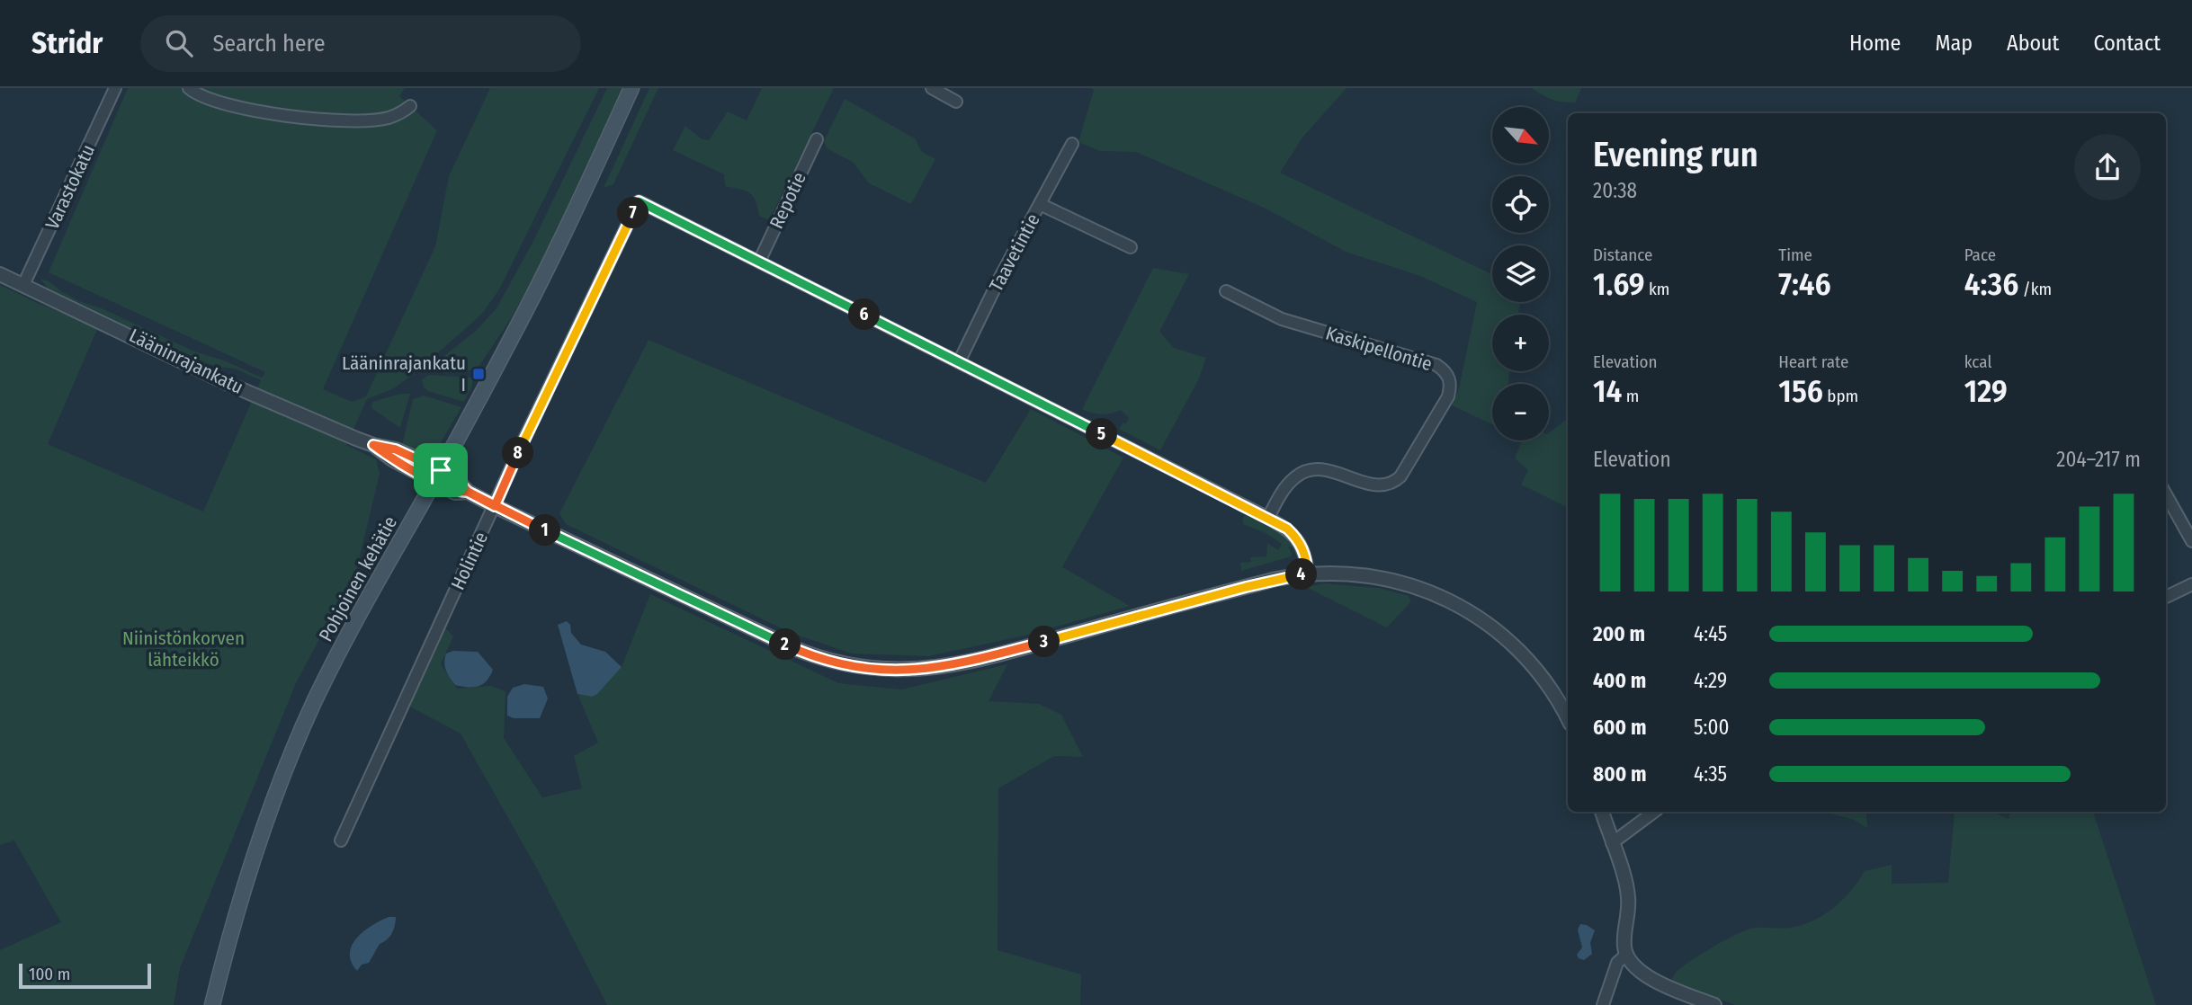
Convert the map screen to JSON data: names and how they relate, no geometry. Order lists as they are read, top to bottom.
{
  "streets": {
    "main road": ["Pohjoinen kehätie"],
    "street": [
      "Varastokatu",
      "Repotie",
      "Taavetintie",
      "Kaskipellontie",
      "Lääninrajankatu",
      "Holintie"
    ]
  },
  "crossings": [
    ["Varastokatu", "Lääninrajankatu"],
    ["Repotie", "Holintie"],
    ["Taavetintie", "Holintie"],
    ["Kaskipellontie", "Holintie"],
    ["Lääninrajankatu", "Holintie"],
    ["Lääninrajankatu", "Pohjoinen kehätie"]
  ],
  "parks": ["Niinistönkorven lähteikkö"],
  "places": {
    "transit": ["Lääninrajankatu I"]
  },
  "scale_bar": "100 m",
  "north": "bottom right",
  "page": {
    "header": "Stridr",
    "search": "Search here",
    "nav": [
      "Home",
      "Map",
      "About",
      "Contact"
    ],
    "map_buttons": ["+", "−"],
    "heading": ["Evening run", "20:38"],
    "pins": [
      "7",
      "6",
      "5",
      "8",
      "1",
      "4",
      "3",
      "2"
    ],
    "stats": [
      ["Distance", "1.69 km"],
      ["Time", "7:46"],
      ["Pace", "4:36 /km"],
      ["Elevation", "14 m"],
      ["Heart rate", "156 bpm"],
      ["kcal", "129"]
    ],
    "chart": ["Elevation", "204–217 m"],
    "list": [
      {
        "name": "200 m",
        "note": "4:45"
      },
      {
        "name": "400 m",
        "note": "4:29"
      },
      {
        "name": "600 m",
        "note": "5:00"
      },
      {
        "name": "800 m",
        "note": "4:35"
      }
    ],
    "scale": "100 m"
  }
}
